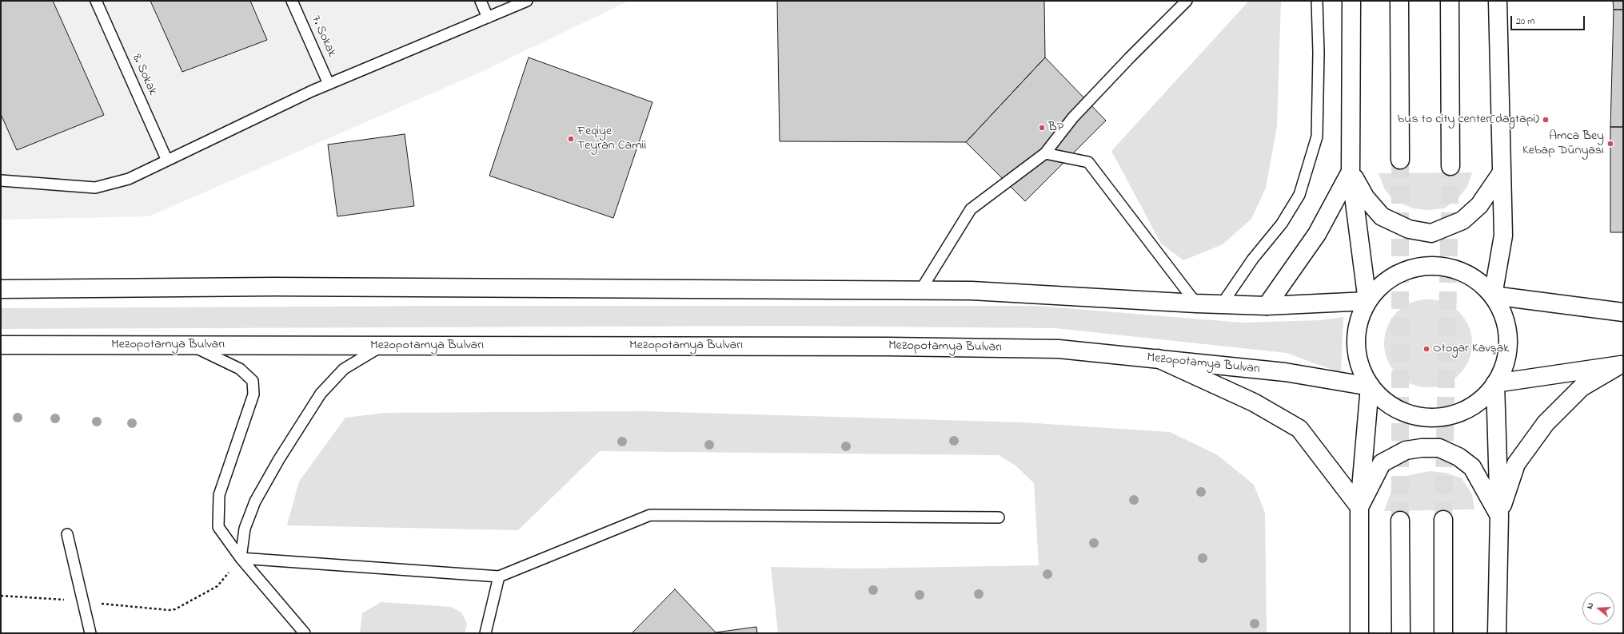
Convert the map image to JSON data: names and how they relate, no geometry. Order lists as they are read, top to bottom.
{
  "streets": {
    "main road": ["Mezopotamya Bulvarı"],
    "lane": ["7. Sokak", "8. Sokak"]
  },
  "places": [
    "bus to city center(dagtapi)",
    "BP",
    "Feqiye Teyran Camii",
    "Amca Bey Kebap Dünyası",
    "Otogar Kavşak"
  ],
  "scale_bar": "20 m",
  "north": "left"
}
